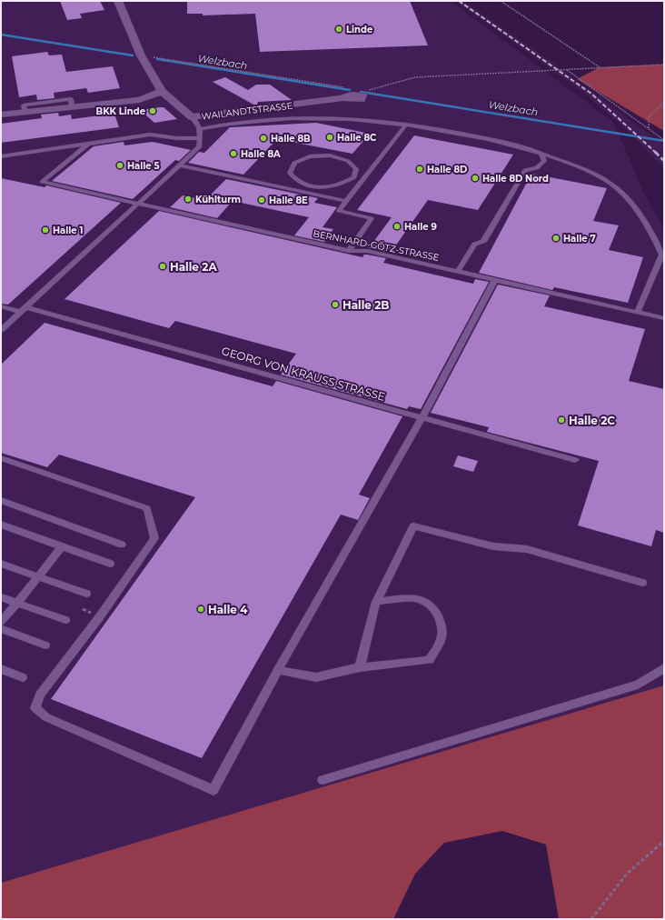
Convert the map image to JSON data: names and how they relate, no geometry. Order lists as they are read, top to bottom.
{
  "streets": {
    "street": ["WAILANDTSTRASSE"],
    "lane": ["BERNHARD-GÖTZ-STRASSE", "GEORG VON KRAUSS STRASSE"]
  },
  "water": ["Welzbach"],
  "places": [
    "Linde",
    "BKK Linde",
    "Halle 8C",
    "Halle 8B",
    "Halle 8A",
    "Halle 5",
    "Halle 8D",
    "Halle 8D Nord",
    "Kühlturm",
    "Halle 8E",
    "Halle 9",
    "Halle 1",
    "Halle 7",
    "Halle 2A",
    "Halle 2B",
    "Halle 2C",
    "Halle 4"
  ]
}
